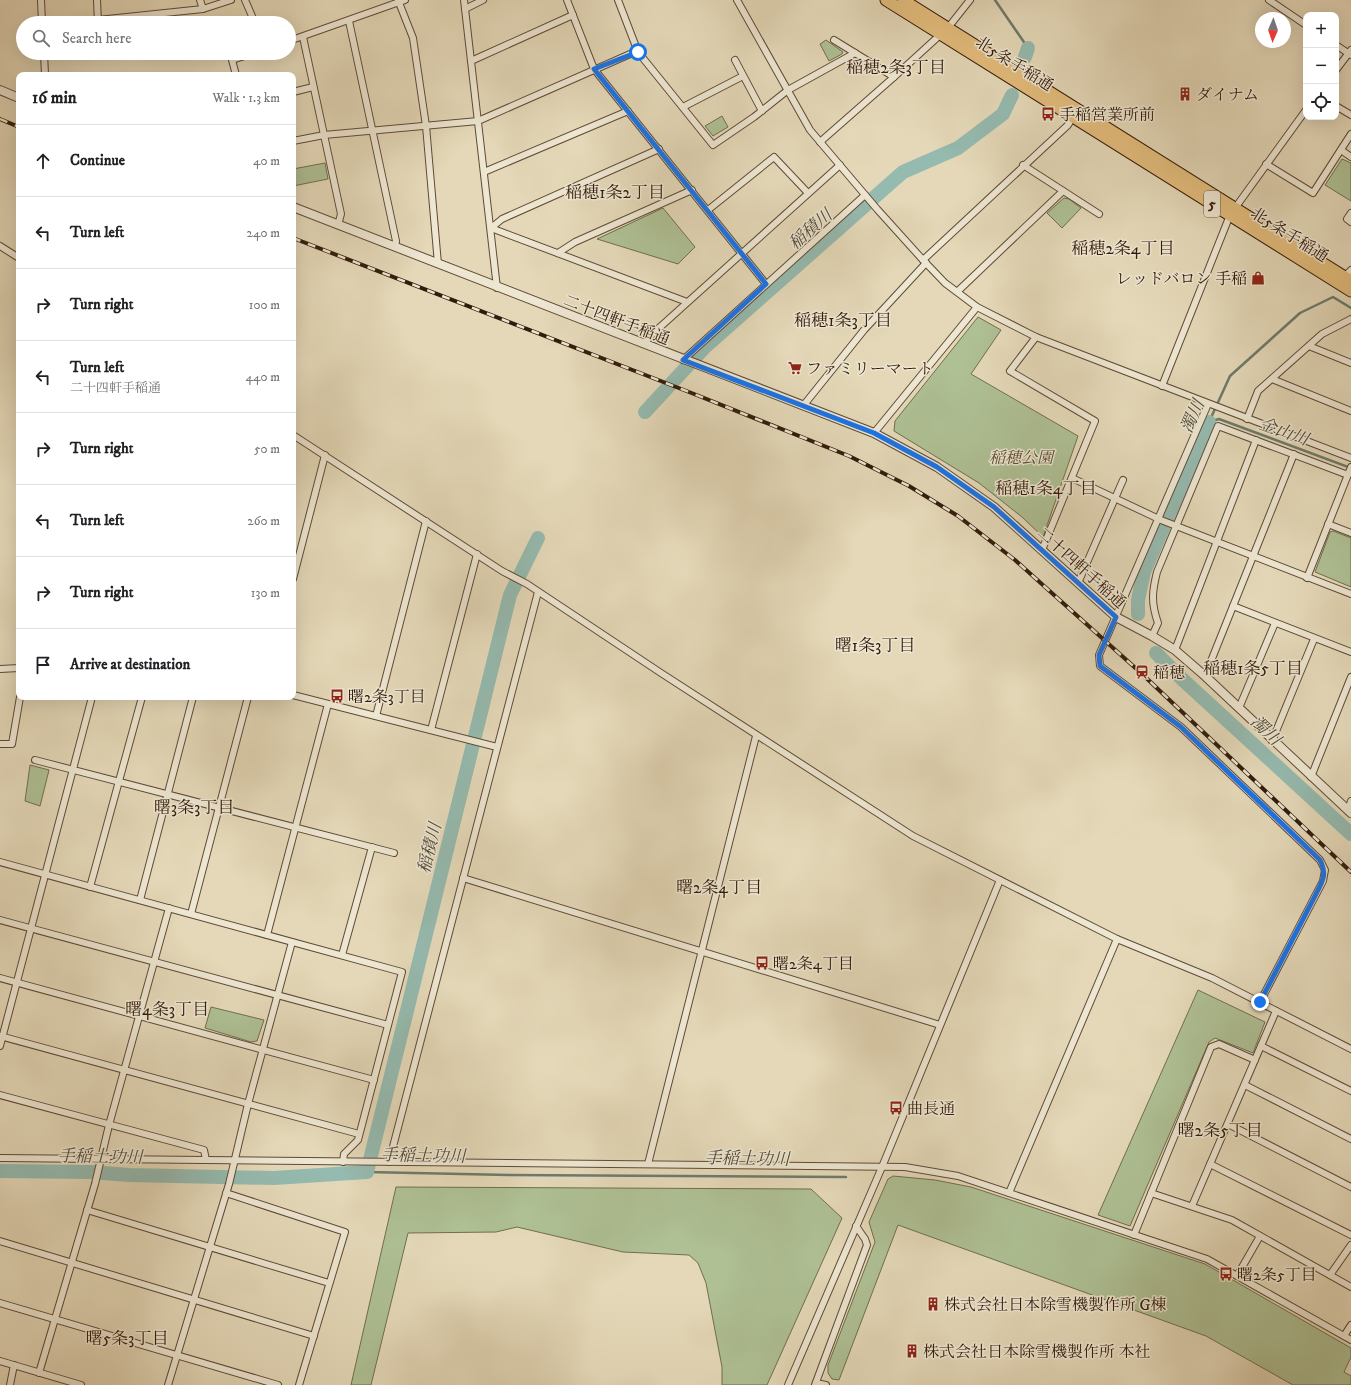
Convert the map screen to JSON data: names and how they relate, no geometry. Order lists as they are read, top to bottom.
{
  "streets": {
    "highway": ["北5条手稲通", "5"],
    "street": ["二十四軒手稲通"]
  },
  "districts": [
    "稲穂2条3丁目",
    "稲穂1条2丁目",
    "稲穂2条4丁目",
    "稲穂1条3丁目",
    "稲穂1条4丁目",
    "曙1条3丁目",
    "稲穂1条5丁目",
    "曙3条3丁目",
    "曙2条4丁目",
    "曙4条3丁目",
    "曙2条5丁目",
    "曙5条3丁目"
  ],
  "water": [
    "稲積川",
    "濁川",
    "金山川",
    "手稲土功川"
  ],
  "parks": ["稲穂公園"],
  "places": {
    "building": ["ダイナム", "株式会社日本除雪機製作所 G棟", "株式会社日本除雪機製作所 本社"],
    "bus stop": [
      "手稲営業所前",
      "曙2条3丁目",
      "曙2条4丁目",
      "曲長通",
      "曙2条5丁目"
    ],
    "shop": ["レッドバロン 手稲"],
    "supermarket": ["ファミリーマート"],
    "station": ["稲穂"]
  },
  "north": "bottom",
  "page": {
    "map_buttons": ["+", "−"],
    "search": "Search here",
    "heading": ["16 min", "Walk · 1.3 km"],
    "list": [
      ["Continue", "40 m"],
      ["Turn left", "240 m"],
      ["Turn right", "100 m"],
      ["Turn left", "二十四軒手稲通", "440 m"],
      ["Turn right", "50 m"],
      ["Turn left", "260 m"],
      ["Turn right", "130 m"],
      "Arrive at destination"
    ]
  }
}
